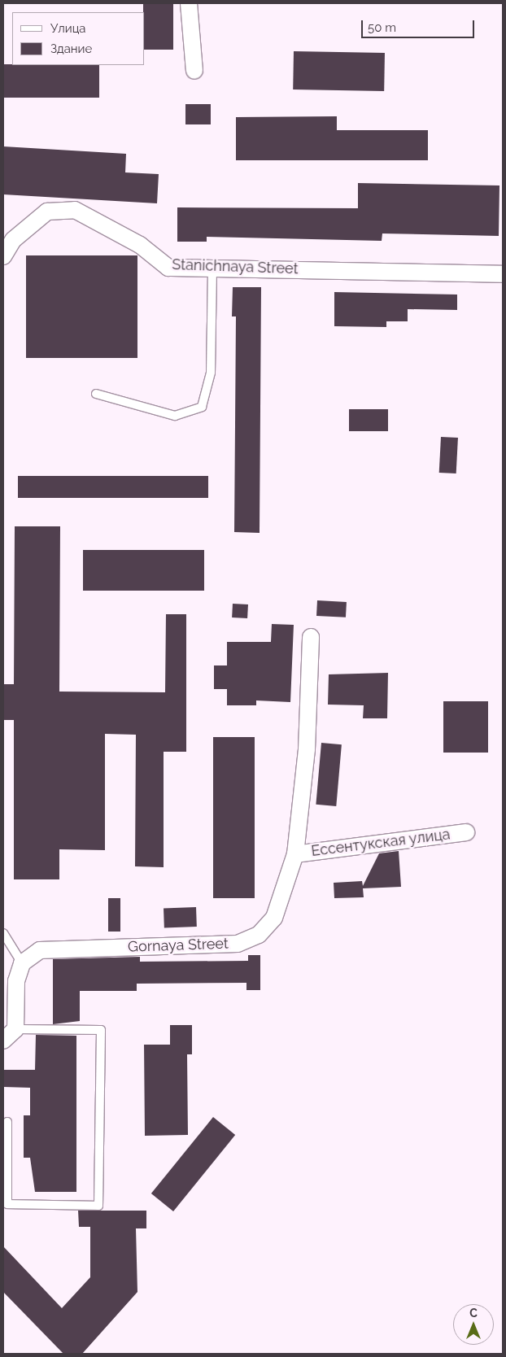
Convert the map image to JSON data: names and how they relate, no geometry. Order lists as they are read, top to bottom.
{
  "streets": {
    "street": ["Stanichnaya Street", "Ессентукская улица", "Gornaya Street"]
  },
  "crossings": [
    ["Ессентукская улица", "Gornaya Street"]
  ],
  "legend": ["Улица", "Здание"],
  "scale_bar": "50 m",
  "north": "top"
}
